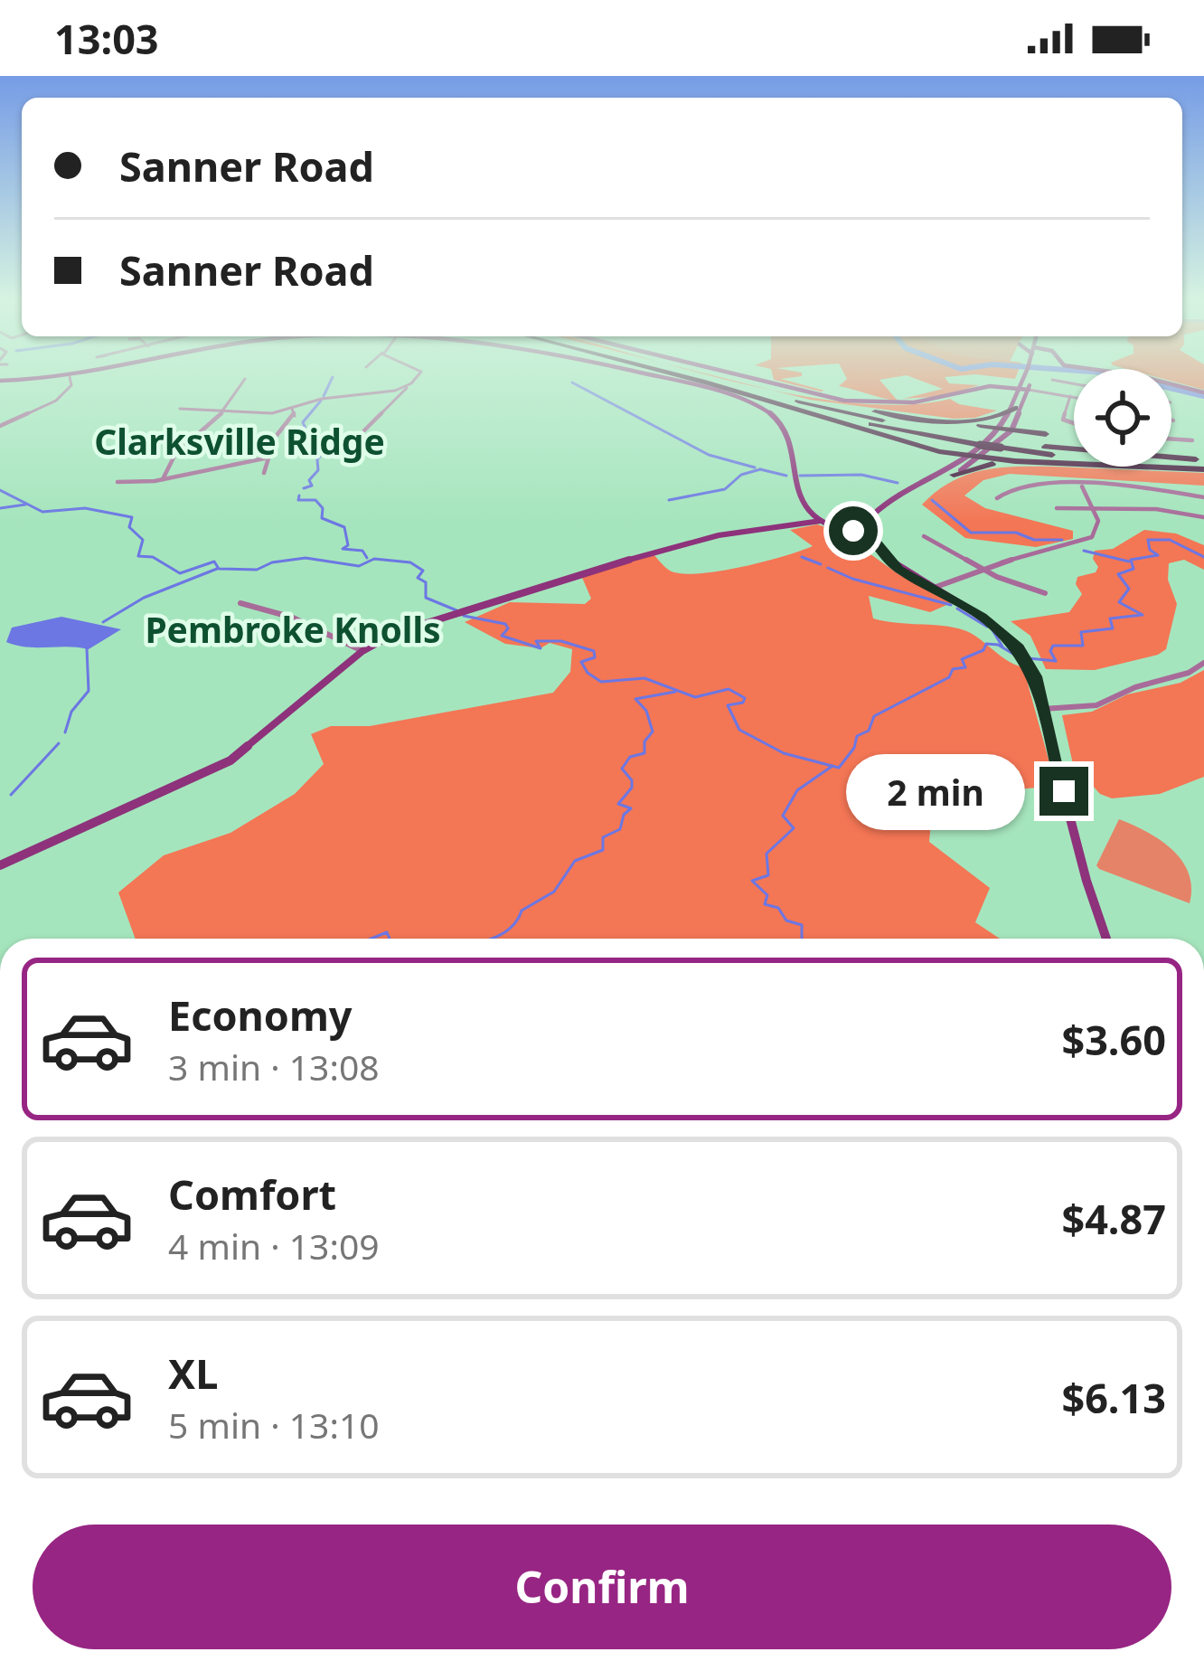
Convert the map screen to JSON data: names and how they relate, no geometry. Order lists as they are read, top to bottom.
{
  "districts": ["Clarksville Ridge", "Pembroke Knolls"],
  "page": {
    "status": "13:03",
    "banner": ["Sanner Road", "Sanner Road"],
    "bubble": "2 min",
    "list": [
      {
        "name": "Economy",
        "note": "3 min · 13:08",
        "value": "$3.60"
      },
      {
        "name": "Comfort",
        "note": "4 min · 13:09",
        "value": "$4.87"
      },
      {
        "name": "XL",
        "note": "5 min · 13:10",
        "value": "$6.13"
      }
    ],
    "buttons": "Confirm"
  }
}
